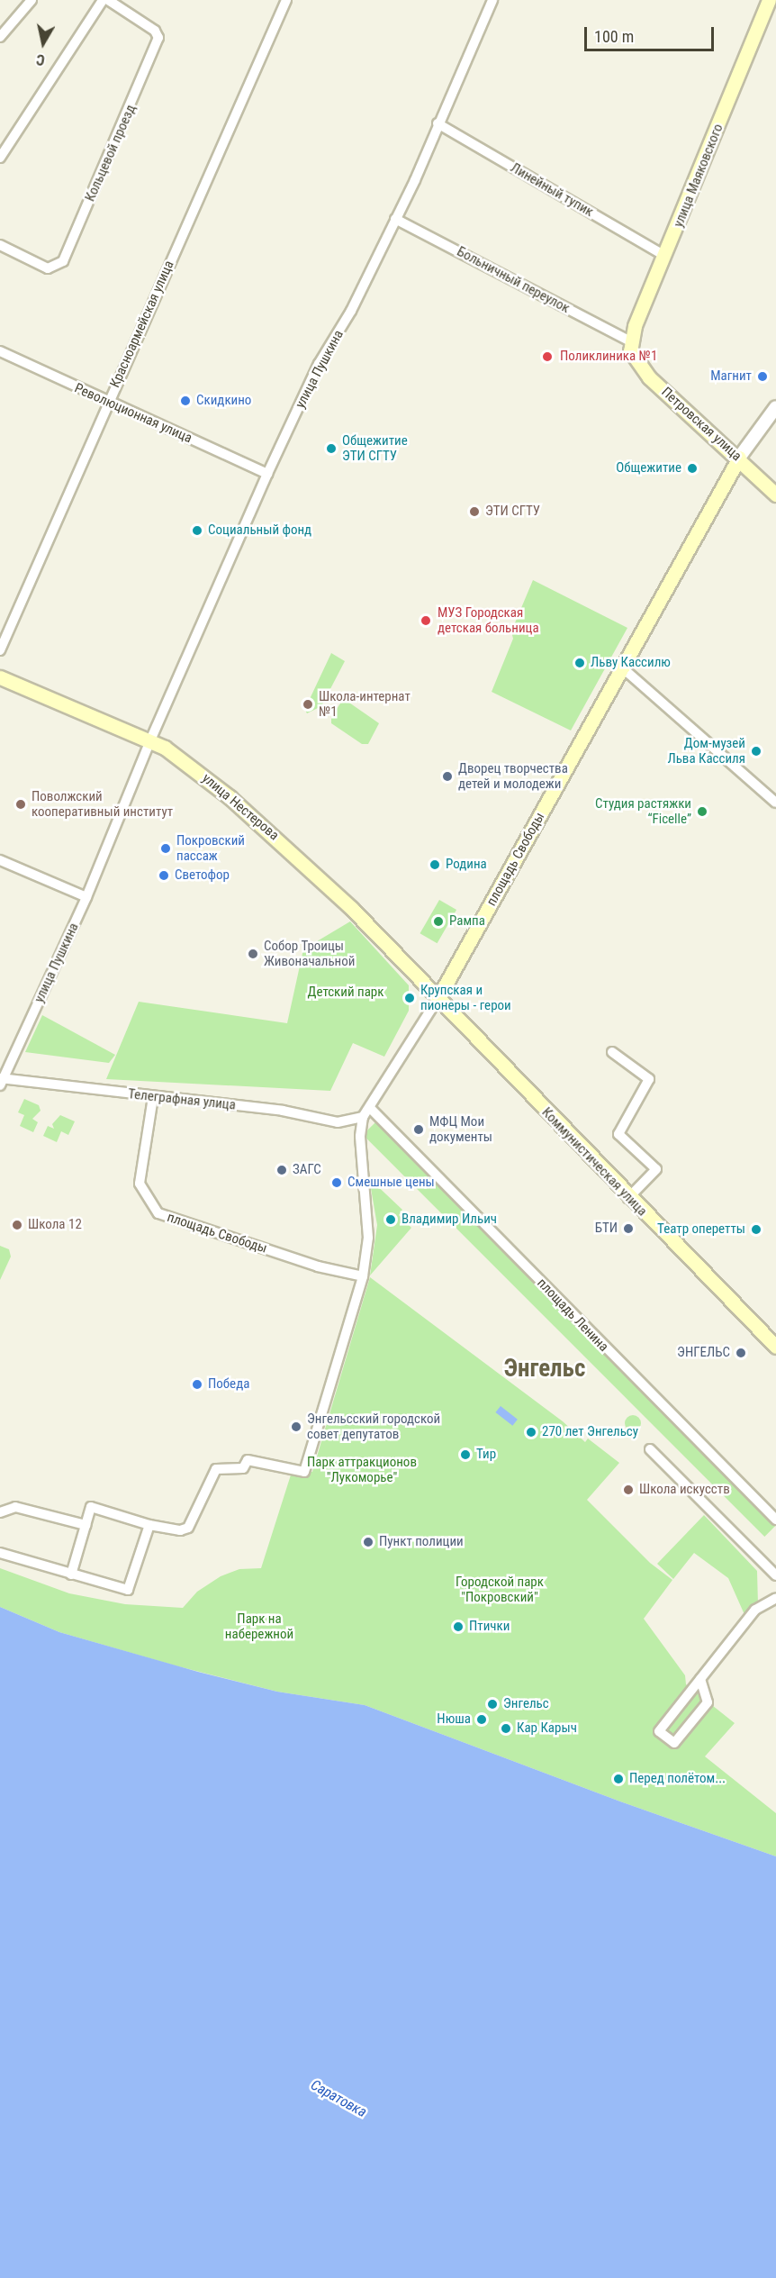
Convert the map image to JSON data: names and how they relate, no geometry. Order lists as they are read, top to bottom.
{
  "streets": {
    "main road": [
      "улица Маяковского",
      "Петровская улица",
      "улица Нестерова",
      "площадь Свободы",
      "Коммунистическая улица"
    ],
    "street": [
      "Кольцевой проезд",
      "Линейный тупик",
      "Больничный переулок",
      "Красноармейская улица",
      "улица Пушкина",
      "Революционная улица",
      "Телеграфная улица",
      "площадь Ленина"
    ]
  },
  "crossings": [
    ["улица Маяковского", "Линейный тупик"],
    ["улица Маяковского", "Больничный переулок"],
    ["улица Маяковского", "Петровская улица"],
    ["Линейный тупик", "улица Пушкина"],
    ["Больничный переулок", "улица Пушкина"],
    ["Больничный переулок", "Петровская улица"],
    ["Красноармейская улица", "Революционная улица"],
    ["улица Пушкина", "Революционная улица"],
    ["улица Пушкина", "улица Нестерова"],
    ["улица Пушкина", "Телеграфная улица"],
    ["Петровская улица", "площадь Свободы"],
    ["улица Нестерова", "площадь Свободы"],
    ["улица Нестерова", "Коммунистическая улица"],
    ["площадь Свободы", "Телеграфная улица"],
    ["площадь Свободы", "Коммунистическая улица"],
    ["площадь Свободы", "площадь Ленина"]
  ],
  "districts": ["Энгельс"],
  "water": ["Саратовка"],
  "parks": [
    "Детский парк",
    "Парк аттракционов \"Лукоморье\"",
    "Городской парк \"Покровский\"",
    "Парк на набережной"
  ],
  "places": [
    "Поликлиника №1",
    "Магнит",
    "Скидкино",
    "Общежитие ЭТИ СГТУ",
    "Общежитие",
    "ЭТИ СГТУ",
    "Социальный фонд",
    "МУЗ Городская детская больница",
    "Льву Кассилю",
    "Школа-интернат №1",
    "Дом-музей Льва Кассиля",
    "Дворец творчества детей и молодежи",
    "Поволжский кооперативный институт",
    "Студия растяжки “Ficelle”",
    "Покровский пассаж",
    "Родина",
    "Светофор",
    "Рампа",
    "Собор Троицы Живоначальной",
    "Крупская и пионеры - герои",
    "МФЦ Мои документы",
    "ЗАГС",
    "Смешные цены",
    "Владимир Ильич",
    "Школа 12",
    "БТИ",
    "Театр оперетты",
    "ЭНГЕЛЬС",
    "Победа",
    "Энгельсский городской совет депутатов",
    "270 лет Энгельсу",
    "Тир",
    "Школа искусств",
    "Пункт полиции",
    "Птички",
    "Энгельс",
    "Нюша",
    "Кар Карыч",
    "Перед полётом..."
  ],
  "scale_bar": "100 m",
  "north": "bottom"
}
